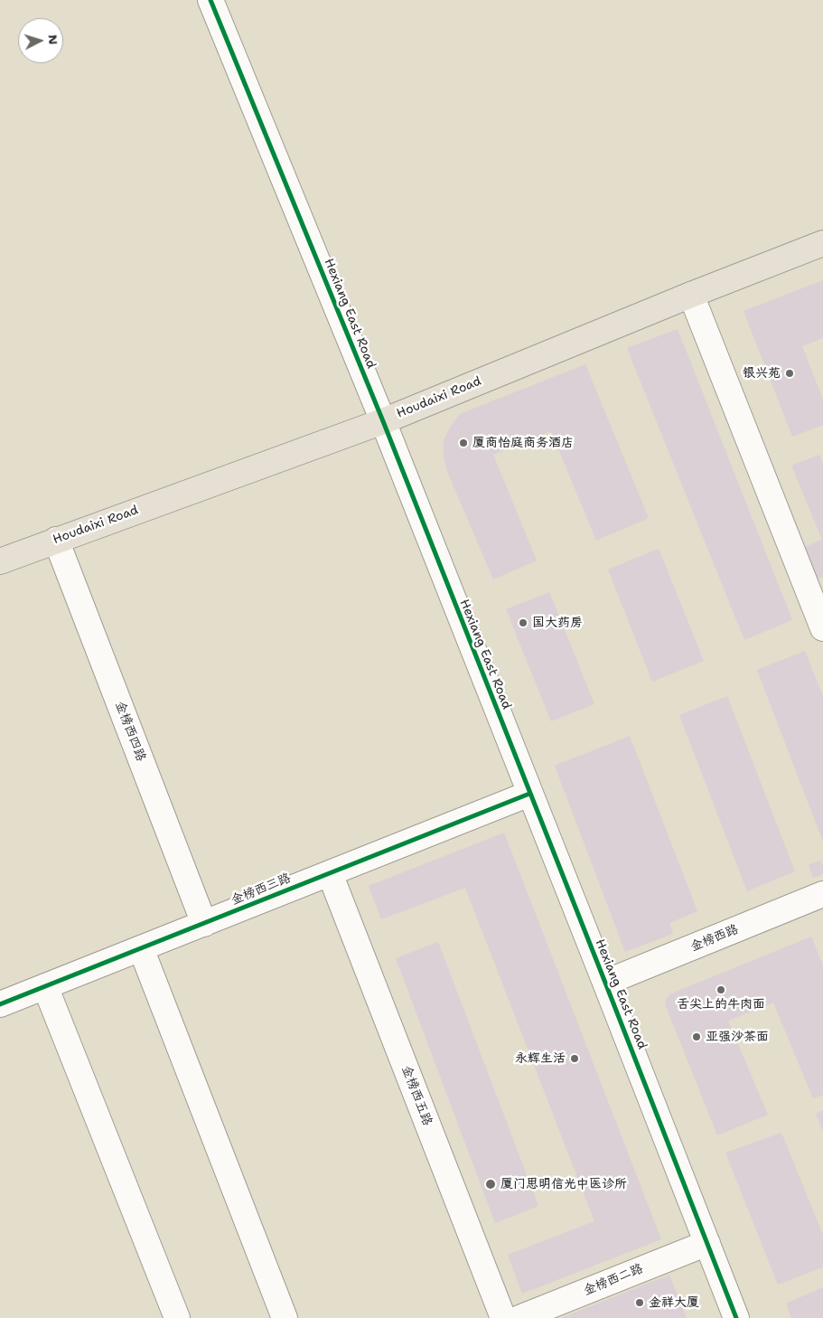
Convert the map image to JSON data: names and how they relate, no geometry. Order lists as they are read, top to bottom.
{
  "streets": {
    "main road": ["Houdaixi Road"],
    "street": [
      "Hexiang East Road",
      "金榜西四路",
      "金榜西三路",
      "金榜西路",
      "金榜西五路",
      "金榜西二路"
    ]
  },
  "crossings": [
    ["Hexiang East Road", "Houdaixi Road"],
    ["Hexiang East Road", "金榜西三路"],
    ["Hexiang East Road", "金榜西路"],
    ["Hexiang East Road", "金榜西二路"],
    ["Houdaixi Road", "金榜西四路"],
    ["金榜西四路", "金榜西三路"],
    ["金榜西三路", "金榜西五路"]
  ],
  "places": [
    "银兴苑",
    "厦商怡庭商务酒店",
    "国大药房",
    "舌尖上的牛肉面",
    "亚强沙茶面",
    "永辉生活",
    "厦门思明信光中医诊所",
    "金祥大厦"
  ],
  "north": "right"
}
